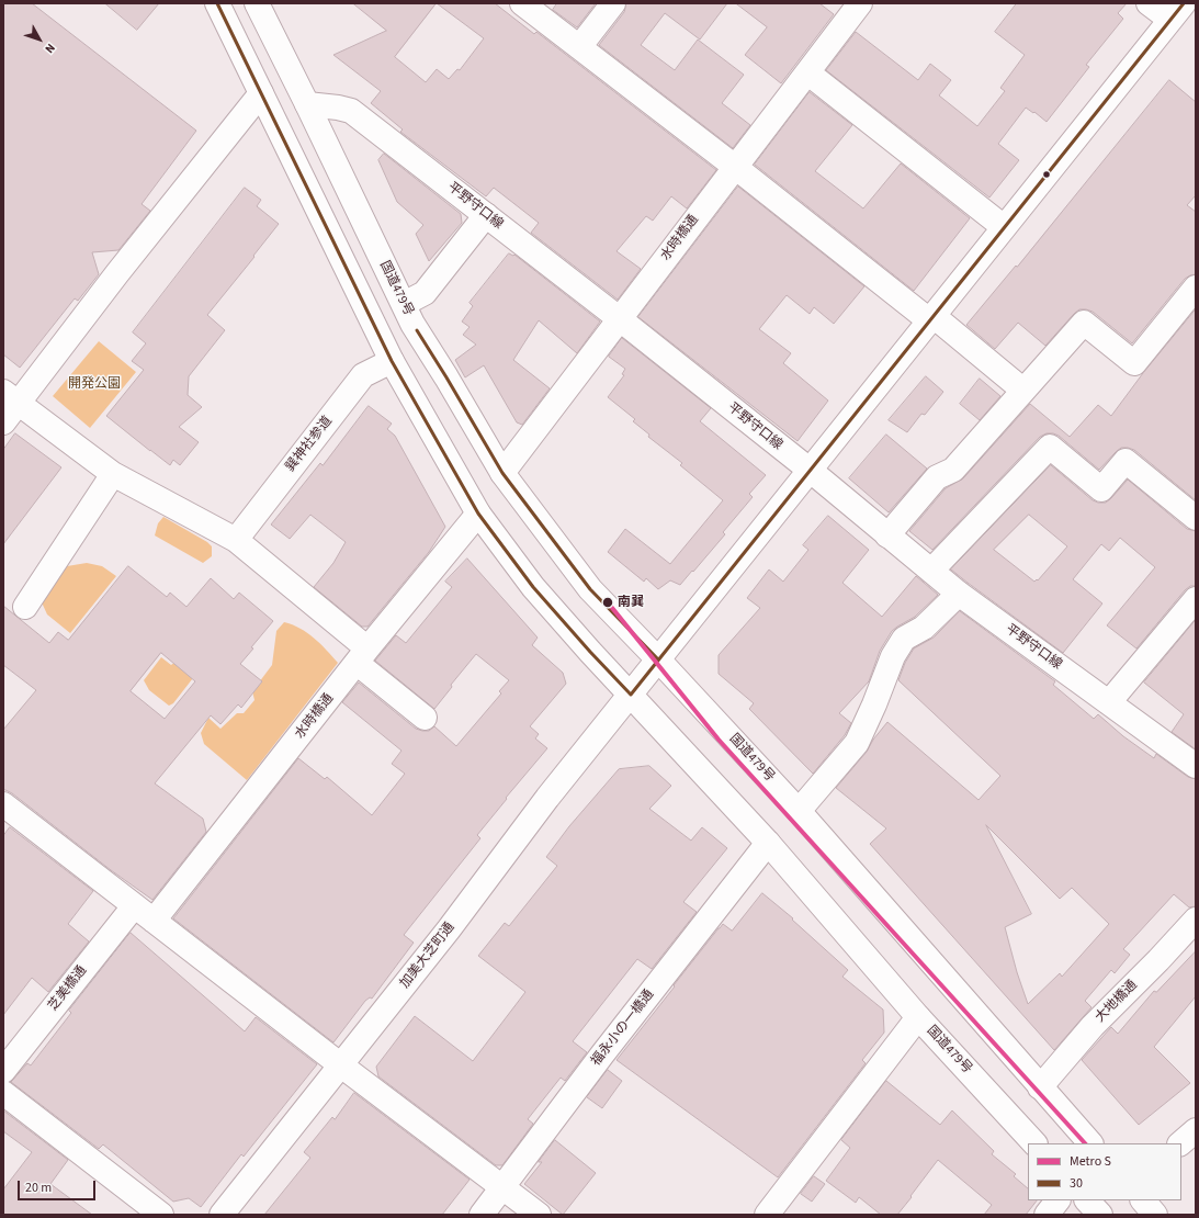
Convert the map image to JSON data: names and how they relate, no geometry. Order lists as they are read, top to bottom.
{
  "streets": {
    "main road": [
      "平野守口線",
      "水時橋通",
      "国道479号",
      "巽神社参道",
      "加美大芝町通",
      "芝美橋通",
      "大地橋通",
      "福永小の一橋通"
    ]
  },
  "crossings": [
    ["平野守口線", "水時橋通"],
    ["平野守口線", "国道479号"],
    ["平野守口線", "加美大芝町通"],
    ["水時橋通", "国道479号"],
    ["国道479号", "巽神社参道"],
    ["国道479号", "加美大芝町通"],
    ["国道479号", "大地橋通"],
    ["国道479号", "福永小の一橋通"]
  ],
  "parks": ["開発公園"],
  "places": ["南巽"],
  "lines": ["transit line 30", "metro line S"],
  "legend": ["Metro S", "30"],
  "scale_bar": "20 m",
  "north": "bottom right"
}
